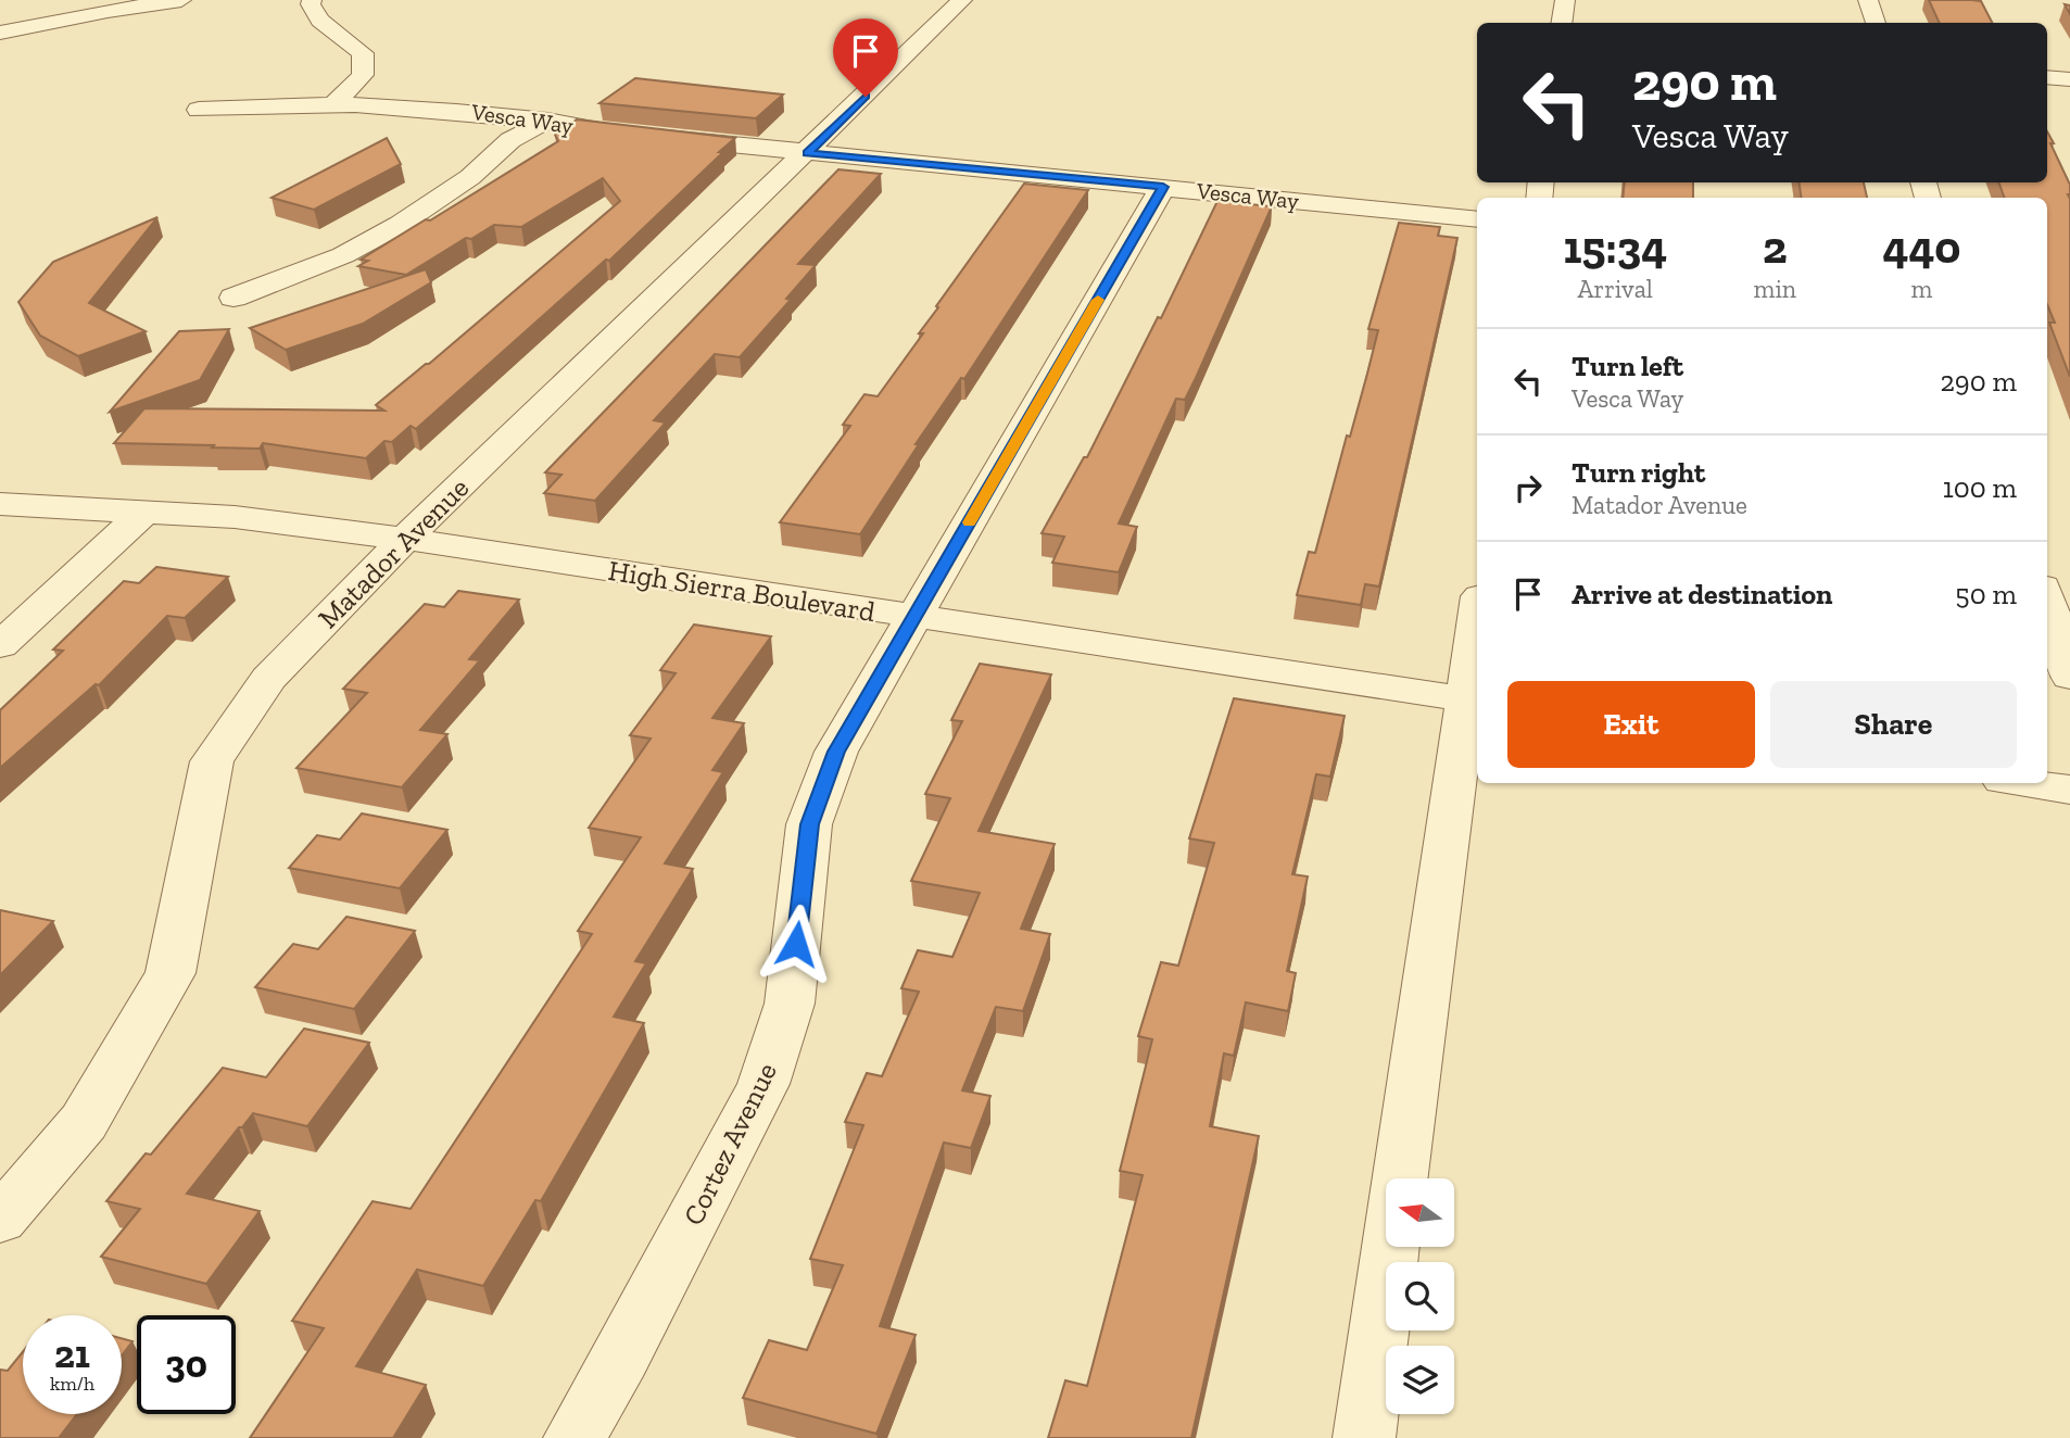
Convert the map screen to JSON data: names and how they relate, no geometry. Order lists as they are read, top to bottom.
{
  "streets": {
    "street": [
      "Vesca Way",
      "Matador Avenue",
      "High Sierra Boulevard",
      "Cortez Avenue"
    ]
  },
  "crossings": [
    ["Vesca Way", "Matador Avenue"],
    ["Vesca Way", "Cortez Avenue"],
    ["Matador Avenue", "High Sierra Boulevard"],
    ["High Sierra Boulevard", "Cortez Avenue"]
  ],
  "north": "left",
  "page": {
    "turn": ["290 m", "Vesca Way"],
    "eta": [
      "15:34",
      "Arrival",
      "2",
      "min",
      "440",
      "m"
    ],
    "list": [
      {
        "name": "Turn left",
        "note": "Vesca Way",
        "value": "290 m"
      },
      {
        "name": "Turn right",
        "note": "Matador Avenue",
        "value": "100 m"
      },
      {
        "name": "Arrive at destination",
        "value": "50 m"
      }
    ],
    "buttons": ["Exit", "Share"],
    "speed": "21 km/h",
    "limit": "30"
  }
}
